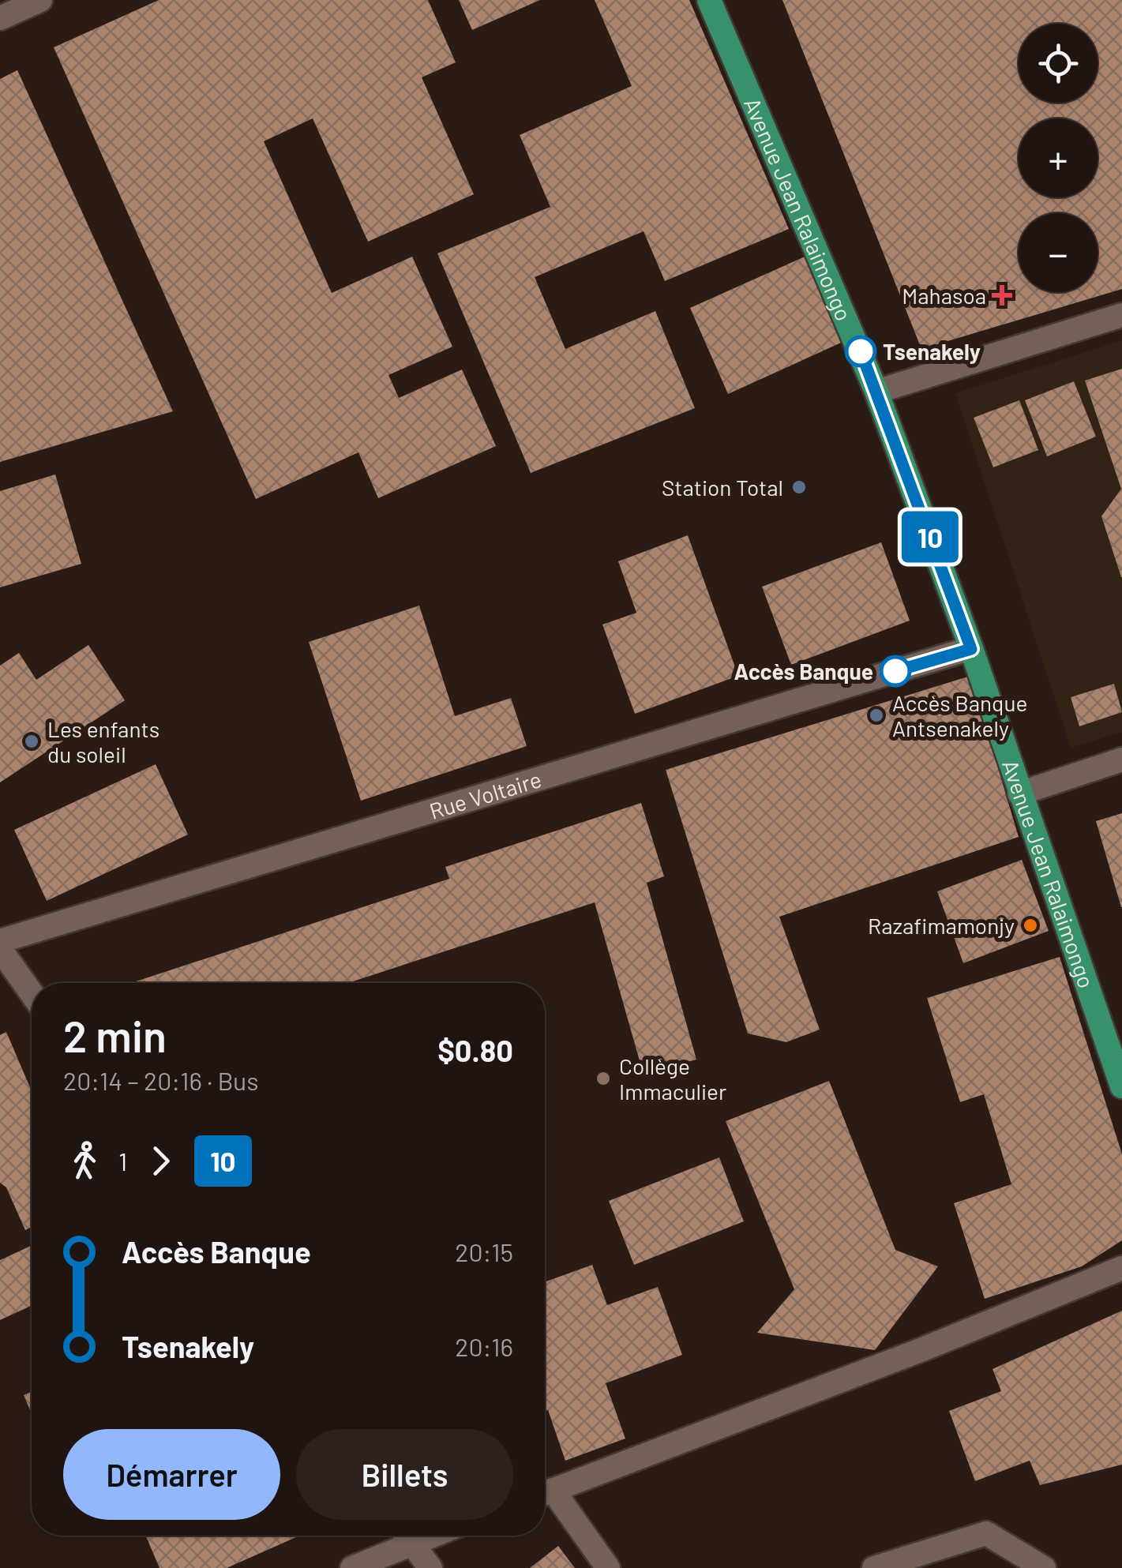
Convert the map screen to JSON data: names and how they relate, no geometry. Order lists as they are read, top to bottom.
{
  "streets": {
    "main road": ["Avenue Jean Ralaimongo"],
    "street": ["Rue Voltaire"]
  },
  "crossings": [
    ["Avenue Jean Ralaimongo", "Rue Voltaire"]
  ],
  "places": {
    "health": ["Mahasoa"],
    "other": [
      "Tsenakely",
      "Station Total",
      "Accès Banque",
      "Accès Banque Antsenakely",
      "Les enfants du soleil",
      "Razafimamonjy",
      "Collège Immaculier"
    ]
  },
  "lines": ["bus line 10"],
  "page": {
    "on_map": "10",
    "map_buttons": ["+", "−"],
    "heading": ["2 min", "20:14 – 20:16 · Bus", "$0.80"],
    "legs": ["1", "10"],
    "list": [
      {
        "name": "Accès Banque",
        "value": "20:15"
      },
      {
        "name": "Tsenakely",
        "value": "20:16"
      }
    ],
    "buttons": ["Démarrer", "Billets"]
  }
}
